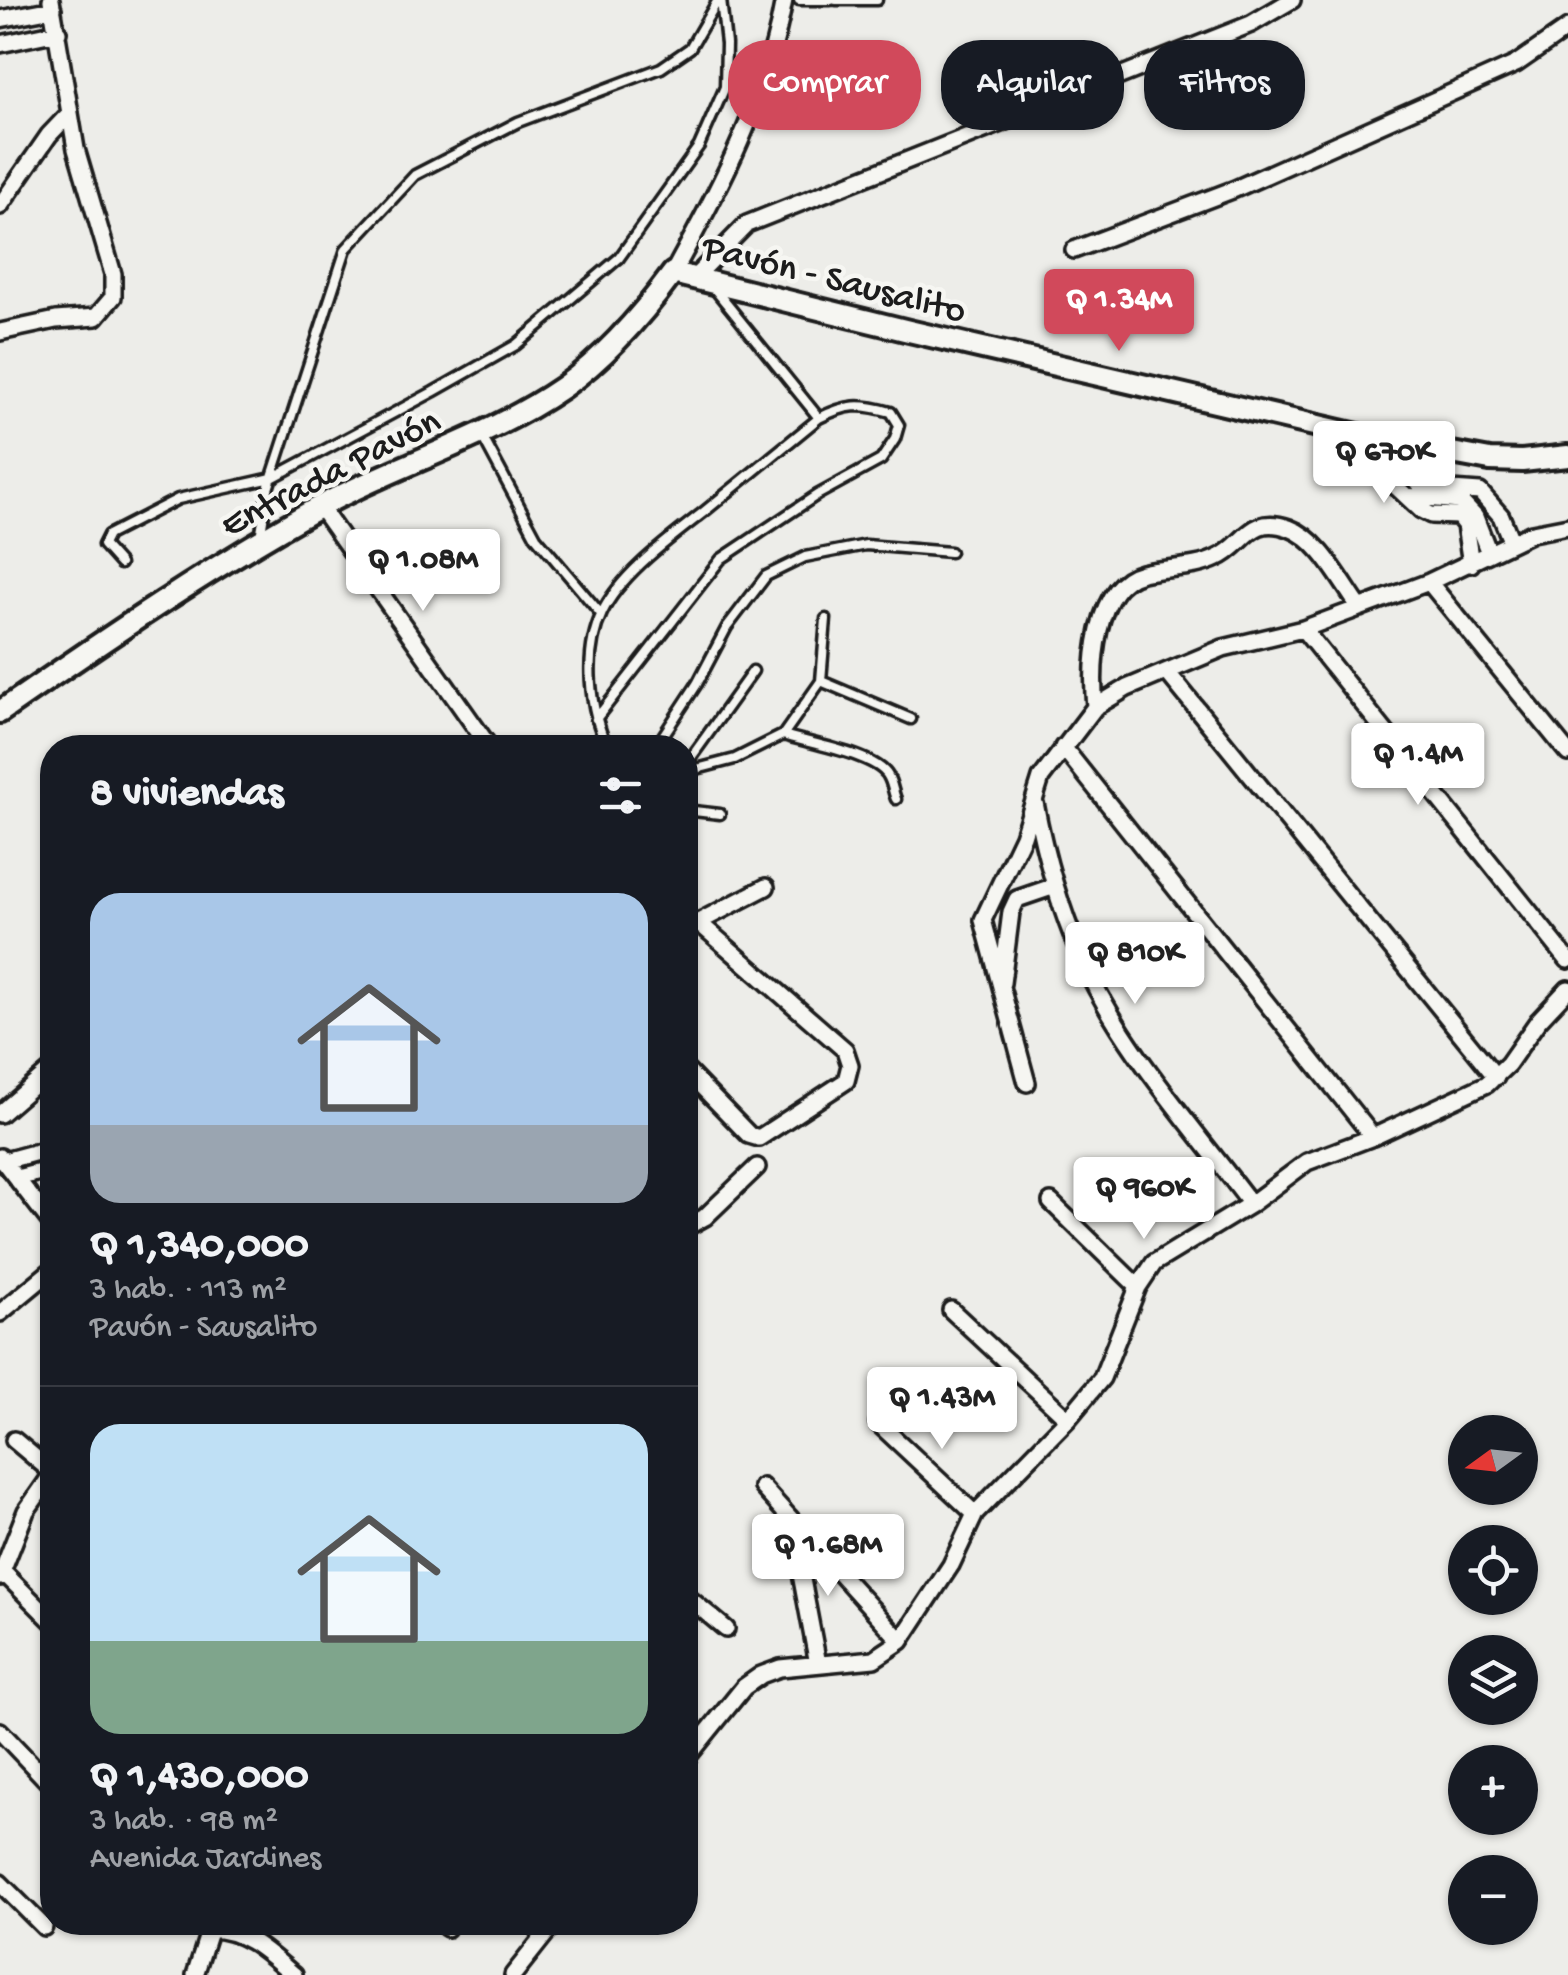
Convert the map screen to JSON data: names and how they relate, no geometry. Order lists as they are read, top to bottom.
{
  "streets": {
    "street": ["Pavón - Sausalito", "Entrada Pavón"]
  },
  "crossings": [
    ["Pavón - Sausalito", "Entrada Pavón"]
  ],
  "north": "left",
  "page": {
    "chip": ["Comprar", "Alquilar", "Filtros"],
    "price": [
      "Q 1.34M",
      "Q 670K",
      "Q 1.08M",
      "Q 1.4M",
      "Q 810K",
      "Q 960K",
      "Q 1.43M",
      "Q 1.68M"
    ],
    "heading": "8 viviendas",
    "list": [
      {
        "name": "Q 1,340,000",
        "note": "3 hab. · 113 m² · Pavón - Sausalito"
      },
      {
        "name": "Q 1,430,000",
        "note": "3 hab. · 98 m² · Avenida Jardines"
      }
    ],
    "map_buttons": ["+", "−"]
  }
}
